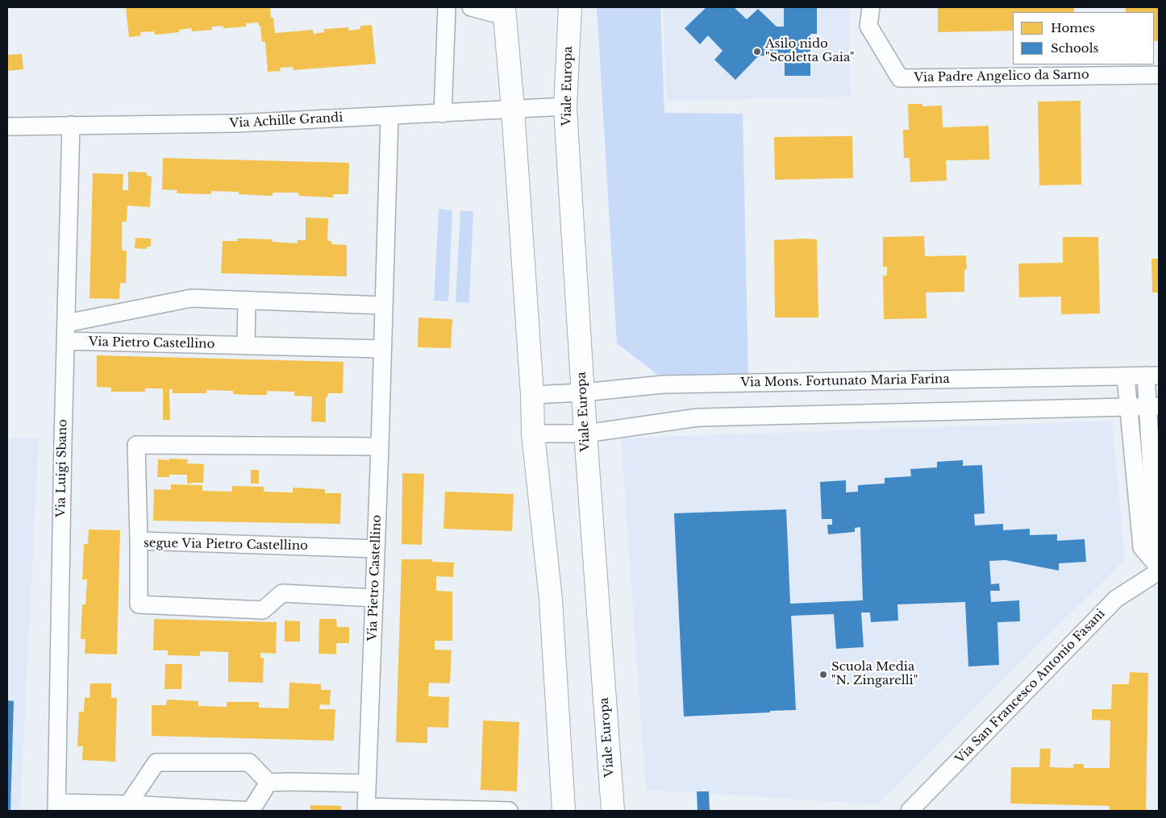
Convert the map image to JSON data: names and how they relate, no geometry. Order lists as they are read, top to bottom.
{
  "streets": {
    "street": [
      "Via Padre Angelico da Sarno",
      "Viale Europa",
      "Via Achille Grandi",
      "Via Pietro Castellino",
      "Via Mons. Fortunato Maria Farina",
      "Via Luigi Sbano",
      "segue Via Pietro Castellino",
      "Via San Francesco Antonio Fasani"
    ]
  },
  "crossings": [
    ["Viale Europa", "Via Achille Grandi"],
    ["Viale Europa", "Via Mons. Fortunato Maria Farina"],
    ["Via Achille Grandi", "Via Pietro Castellino"],
    ["Via Achille Grandi", "Via Luigi Sbano"],
    ["Via Pietro Castellino", "Via Luigi Sbano"],
    ["Via Pietro Castellino", "segue Via Pietro Castellino"]
  ],
  "places": ["Asilo nido \"Scoletta Gaia\"", "Scuola Media \"N. Zingarelli\""],
  "legend": ["Homes", "Schools"]
}
